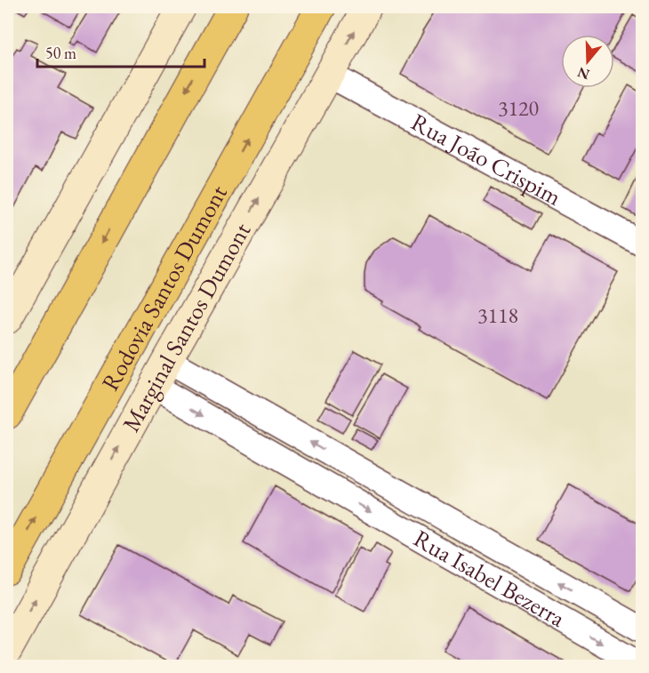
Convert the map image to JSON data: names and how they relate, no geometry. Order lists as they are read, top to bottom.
{
  "streets": {
    "highway": ["Rodovia Santos Dumont"],
    "main road": ["Marginal Santos Dumont"],
    "street": ["Rua João Crispim", "Rua Isabel Bezerra"]
  },
  "crossings": [
    ["Rua João Crispim", "Marginal Santos Dumont"],
    ["Marginal Santos Dumont", "Rua Isabel Bezerra"]
  ],
  "house_numbers": ["3120", "3118"],
  "scale_bar": "50 m",
  "north": "bottom"
}
